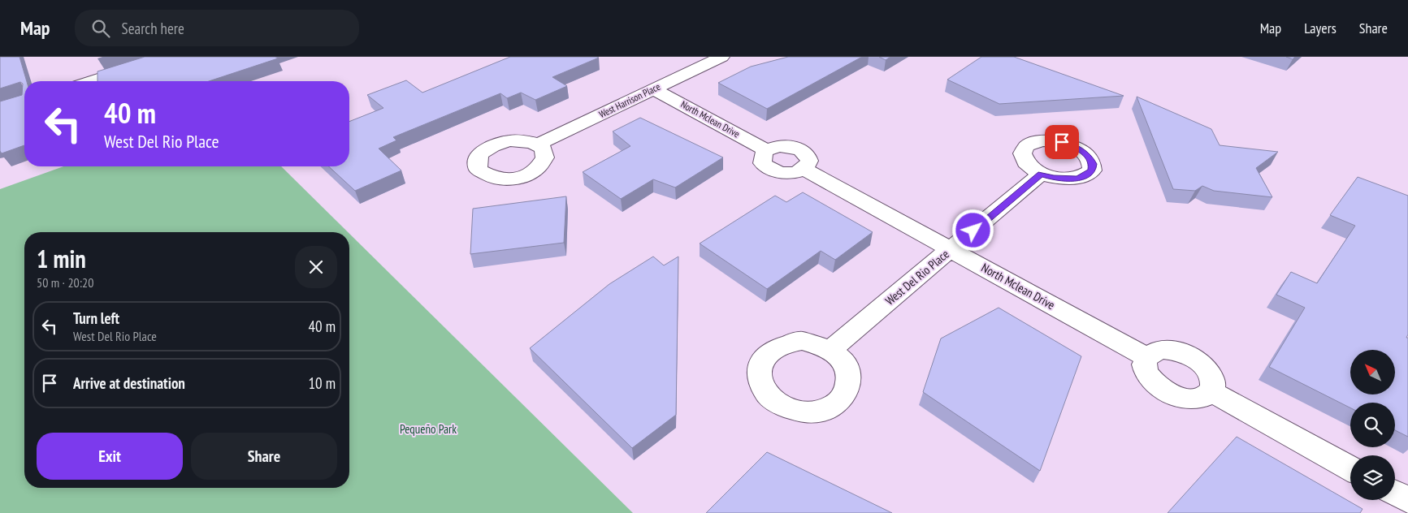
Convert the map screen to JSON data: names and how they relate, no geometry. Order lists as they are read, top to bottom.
{
  "streets": {
    "street": ["West Harrison Place", "North Mclean Drive", "West Del Rio Place"]
  },
  "crossings": [
    ["West Harrison Place", "North Mclean Drive"],
    ["North Mclean Drive", "West Del Rio Place"]
  ],
  "parks": ["Pequeño Park"],
  "north": "top left",
  "page": {
    "header": "Map",
    "search": "Search here",
    "nav": ["Map", "Layers", "Share"],
    "turn": ["40 m", "West Del Rio Place"],
    "heading": ["1 min", "50 m · 20:20"],
    "list": [
      {
        "name": "Turn left",
        "note": "West Del Rio Place",
        "value": "40 m"
      },
      {
        "name": "Arrive at destination",
        "value": "10 m"
      }
    ],
    "buttons": ["Exit", "Share"]
  }
}
